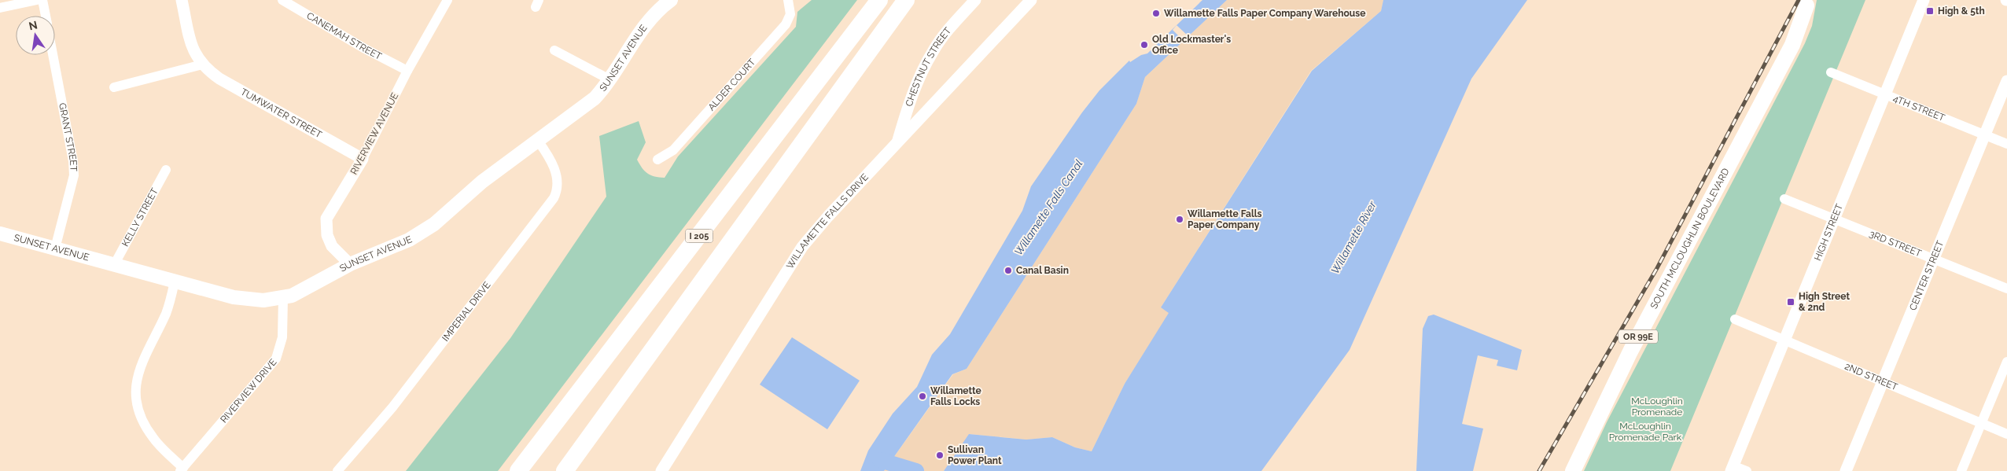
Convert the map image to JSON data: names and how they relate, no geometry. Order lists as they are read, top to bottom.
{
  "streets": {
    "highway": ["I 205", "SOUTH MCLOUGHLIN BOULEVARD", "OR 99E"],
    "main road": ["SUNSET AVENUE"],
    "street": [
      "CANEMAH STREET",
      "CHESTNUT STREET",
      "ALDER COURT",
      "4TH STREET",
      "TUMWATER STREET",
      "RIVERVIEW AVENUE",
      "GRANT STREET",
      "KELLY STREET",
      "WILLAMETTE FALLS DRIVE",
      "HIGH STREET",
      "3RD STREET",
      "CENTER STREET",
      "IMPERIAL DRIVE",
      "2ND STREET",
      "RIVERVIEW DRIVE"
    ]
  },
  "crossings": [
    ["CANEMAH STREET", "RIVERVIEW AVENUE"],
    ["SUNSET AVENUE", "RIVERVIEW AVENUE"],
    ["SUNSET AVENUE", "GRANT STREET"],
    ["SUNSET AVENUE", "KELLY STREET"],
    ["SUNSET AVENUE", "IMPERIAL DRIVE"],
    ["SUNSET AVENUE", "RIVERVIEW DRIVE"],
    ["CHESTNUT STREET", "WILLAMETTE FALLS DRIVE"],
    ["4TH STREET", "HIGH STREET"],
    ["4TH STREET", "CENTER STREET"],
    ["TUMWATER STREET", "RIVERVIEW AVENUE"],
    ["HIGH STREET", "3RD STREET"],
    ["HIGH STREET", "2ND STREET"],
    ["3RD STREET", "CENTER STREET"],
    ["CENTER STREET", "2ND STREET"]
  ],
  "water": ["Willamette Falls Canal", "Willamette River"],
  "parks": ["McLoughlin Promenade", "McLoughlin Promenade Park"],
  "places": {
    "transit": ["High & 5th", "High Street & 2nd"],
    "other": [
      "Willamette Falls Paper Company Warehouse",
      "Old Lockmaster's Office",
      "Willamette Falls Paper Company",
      "Canal Basin",
      "Willamette Falls Locks",
      "Sullivan Power Plant"
    ]
  },
  "north": "top"
}
